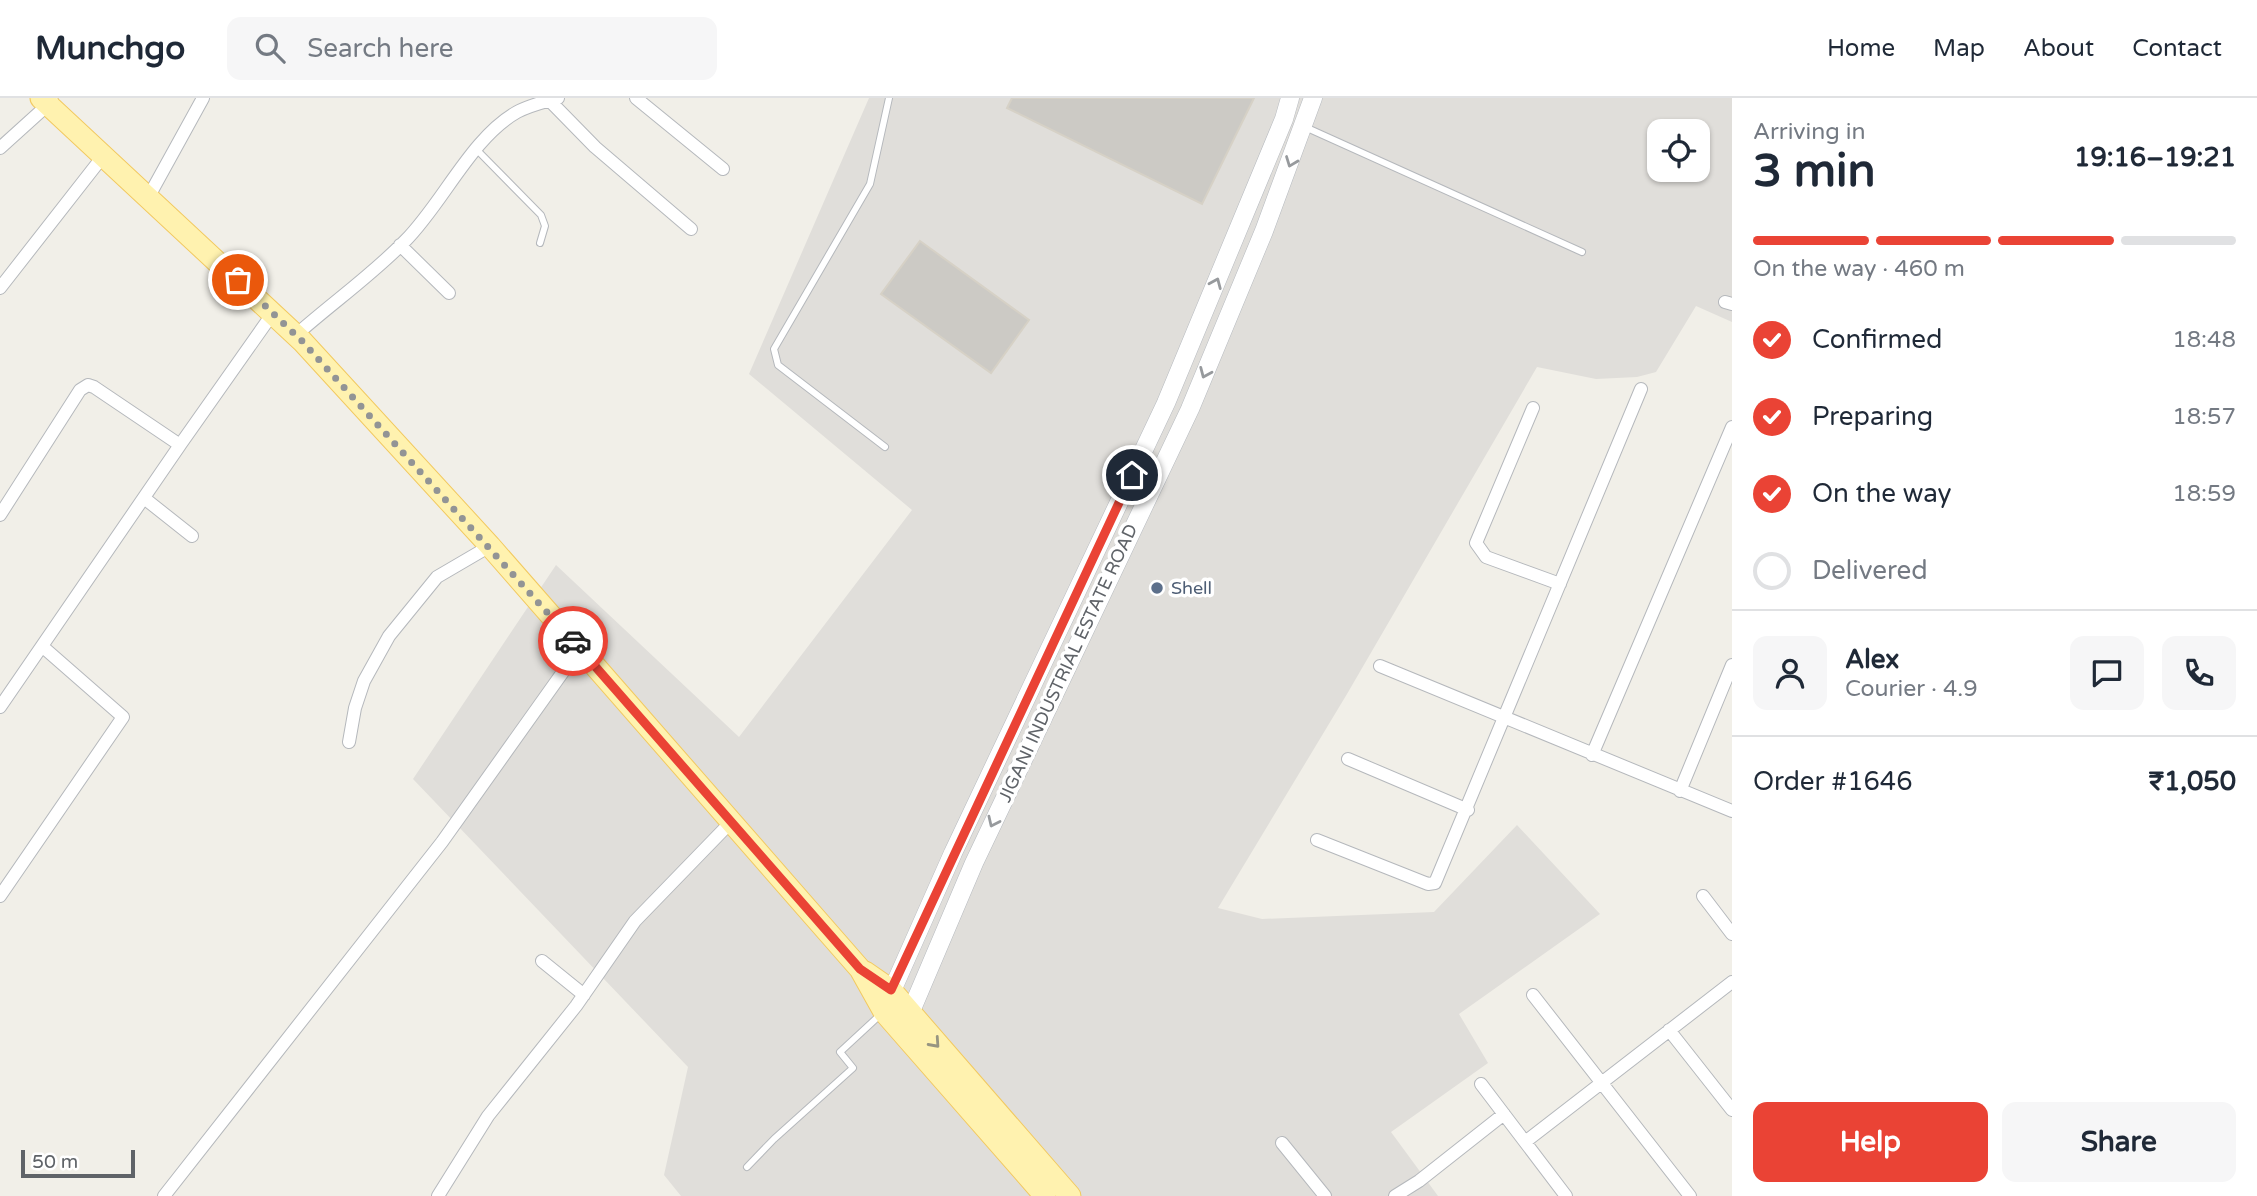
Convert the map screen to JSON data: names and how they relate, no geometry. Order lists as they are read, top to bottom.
{
  "streets": {
    "main road": ["JIGANI INDUSTRIAL ESTATE ROAD"]
  },
  "places": ["Shell"],
  "scale_bar": "50 m",
  "page": {
    "header": "Munchgo",
    "search": "Search here",
    "nav": [
      "Home",
      "Map",
      "About",
      "Contact"
    ],
    "heading": ["3 min", "Arriving in", "19:16–19:21"],
    "panel": [
      "Alex",
      "Courier · 4.9",
      "Order #1646",
      "₹1,050"
    ],
    "bar": "On the way · 460 m",
    "list": [
      ["Confirmed", "18:48"],
      ["Preparing", "18:57"],
      ["On the way", "18:59"],
      "Delivered"
    ],
    "buttons": ["Help", "Share"],
    "scale": "50 m"
  }
}
